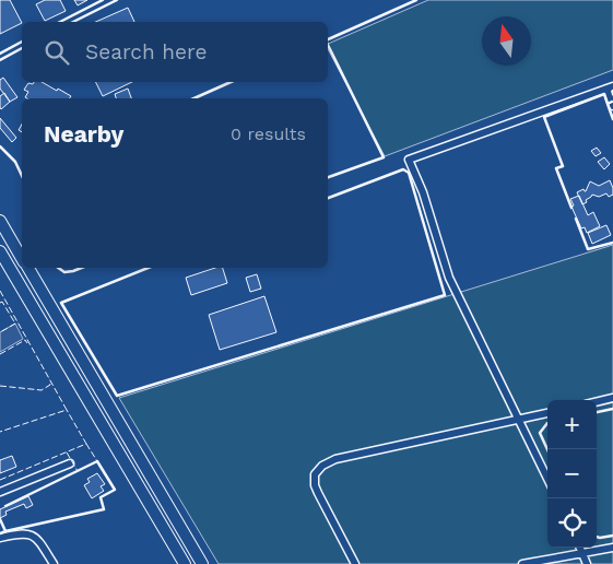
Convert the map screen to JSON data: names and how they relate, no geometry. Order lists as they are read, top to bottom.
{
  "north": "top",
  "page": {
    "search": "Search here",
    "heading": ["Nearby", "0 results"],
    "map_buttons": ["+", "−"]
  }
}
